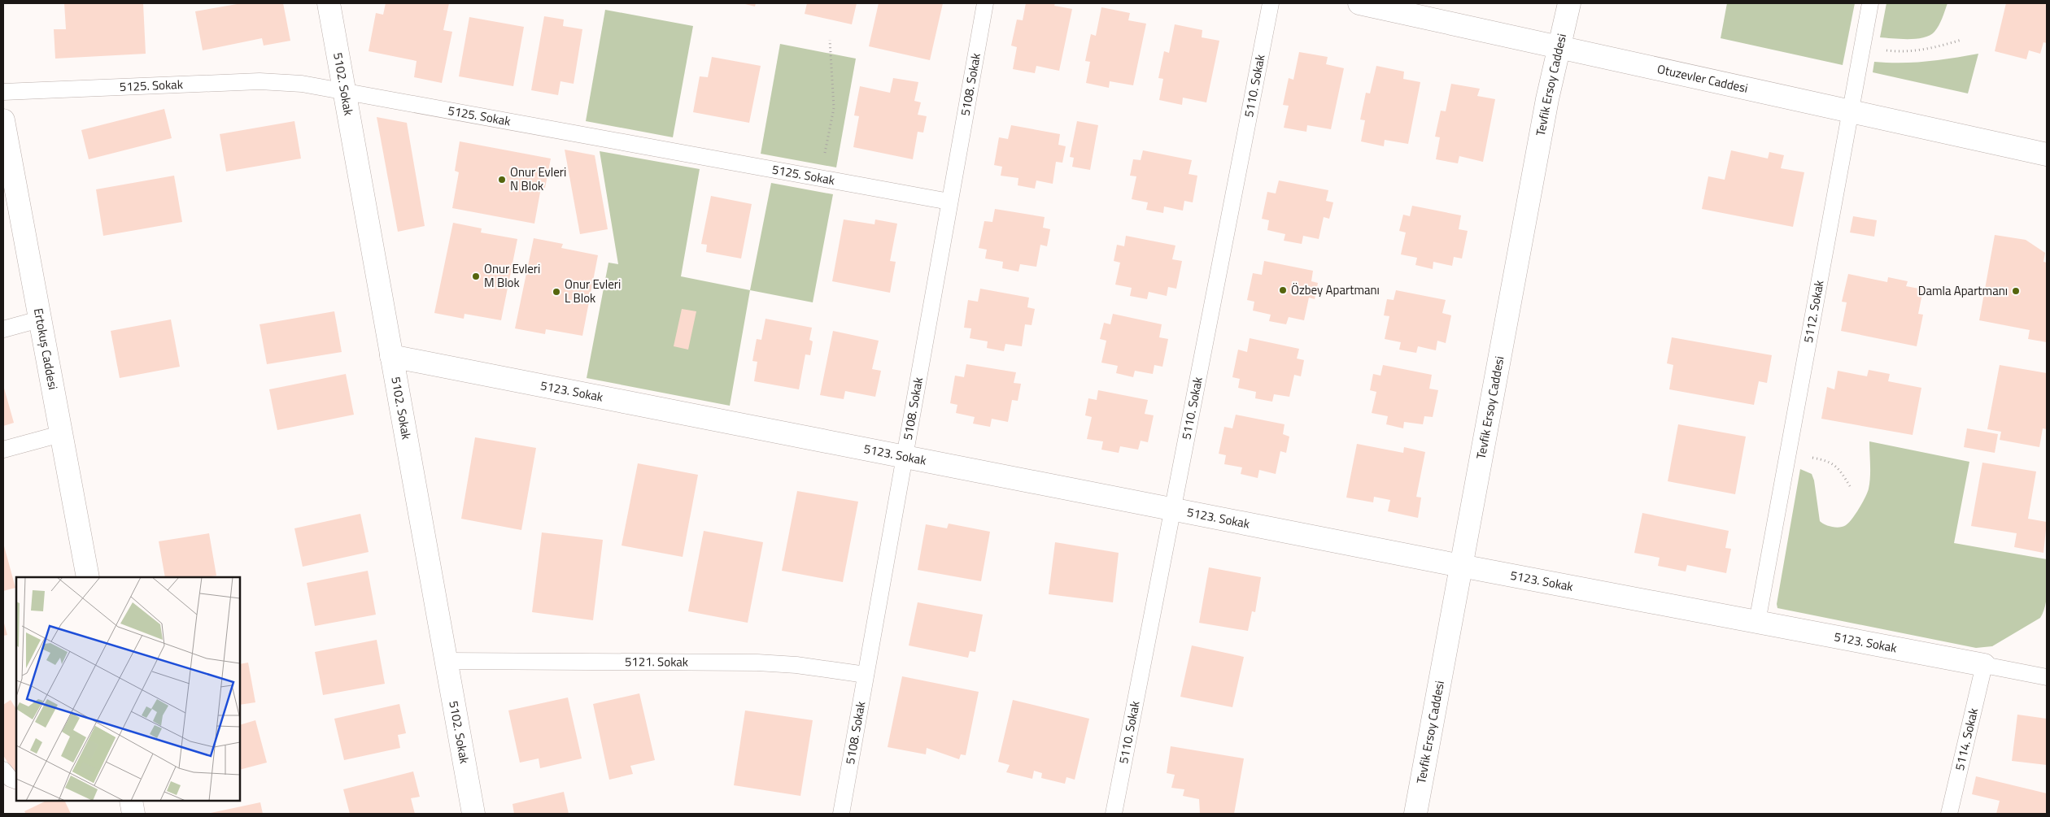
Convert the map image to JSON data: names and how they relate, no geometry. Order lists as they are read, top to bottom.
{
  "streets": {
    "street": [
      "Otuzevler Caddesi",
      "5102. Sokak",
      "Tevfik Ersoy Caddesi",
      "Ertokuş Caddesi",
      "5123. Sokak"
    ],
    "lane": [
      "5108. Sokak",
      "5110. Sokak",
      "5125. Sokak",
      "5112. Sokak",
      "5121. Sokak",
      "5114. Sokak"
    ]
  },
  "crossings": [
    ["Otuzevler Caddesi", "Tevfik Ersoy Caddesi"],
    ["Otuzevler Caddesi", "5112. Sokak"],
    ["5102. Sokak", "5125. Sokak"],
    ["5102. Sokak", "5123. Sokak"],
    ["5102. Sokak", "5121. Sokak"],
    ["5108. Sokak", "5125. Sokak"],
    ["5108. Sokak", "5123. Sokak"],
    ["5108. Sokak", "5121. Sokak"],
    ["Tevfik Ersoy Caddesi", "5123. Sokak"],
    ["5110. Sokak", "5123. Sokak"],
    ["5112. Sokak", "5123. Sokak"],
    ["5123. Sokak", "5114. Sokak"]
  ],
  "places": [
    "Onur Evleri N Blok",
    "Onur Evleri M Blok",
    "Özbey Apartmanı",
    "Damla Apartmanı",
    "Onur Evleri L Blok"
  ]
}
